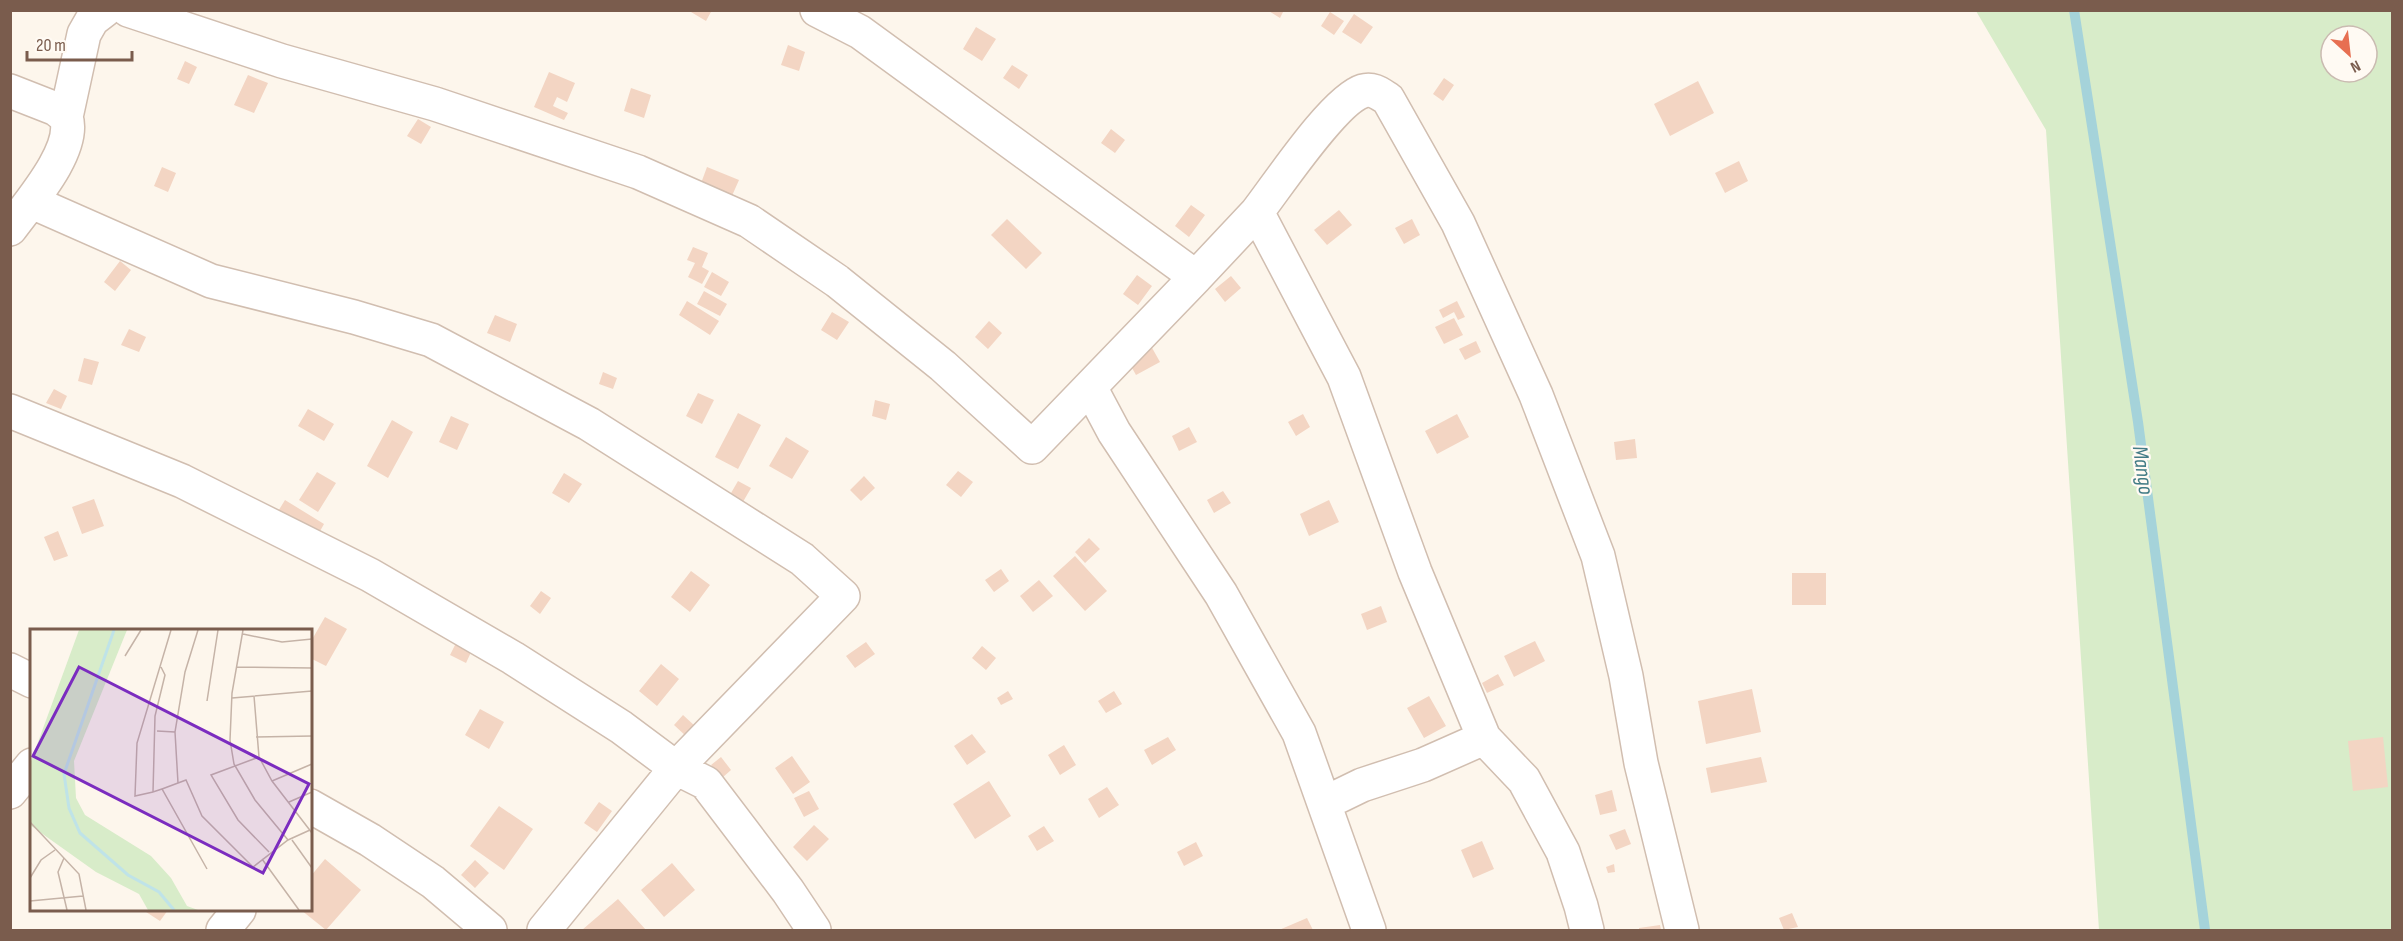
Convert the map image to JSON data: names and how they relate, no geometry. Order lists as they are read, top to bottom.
{
  "water": ["Mango"],
  "scale_bar": "20 m",
  "north": "bottom right"
}
